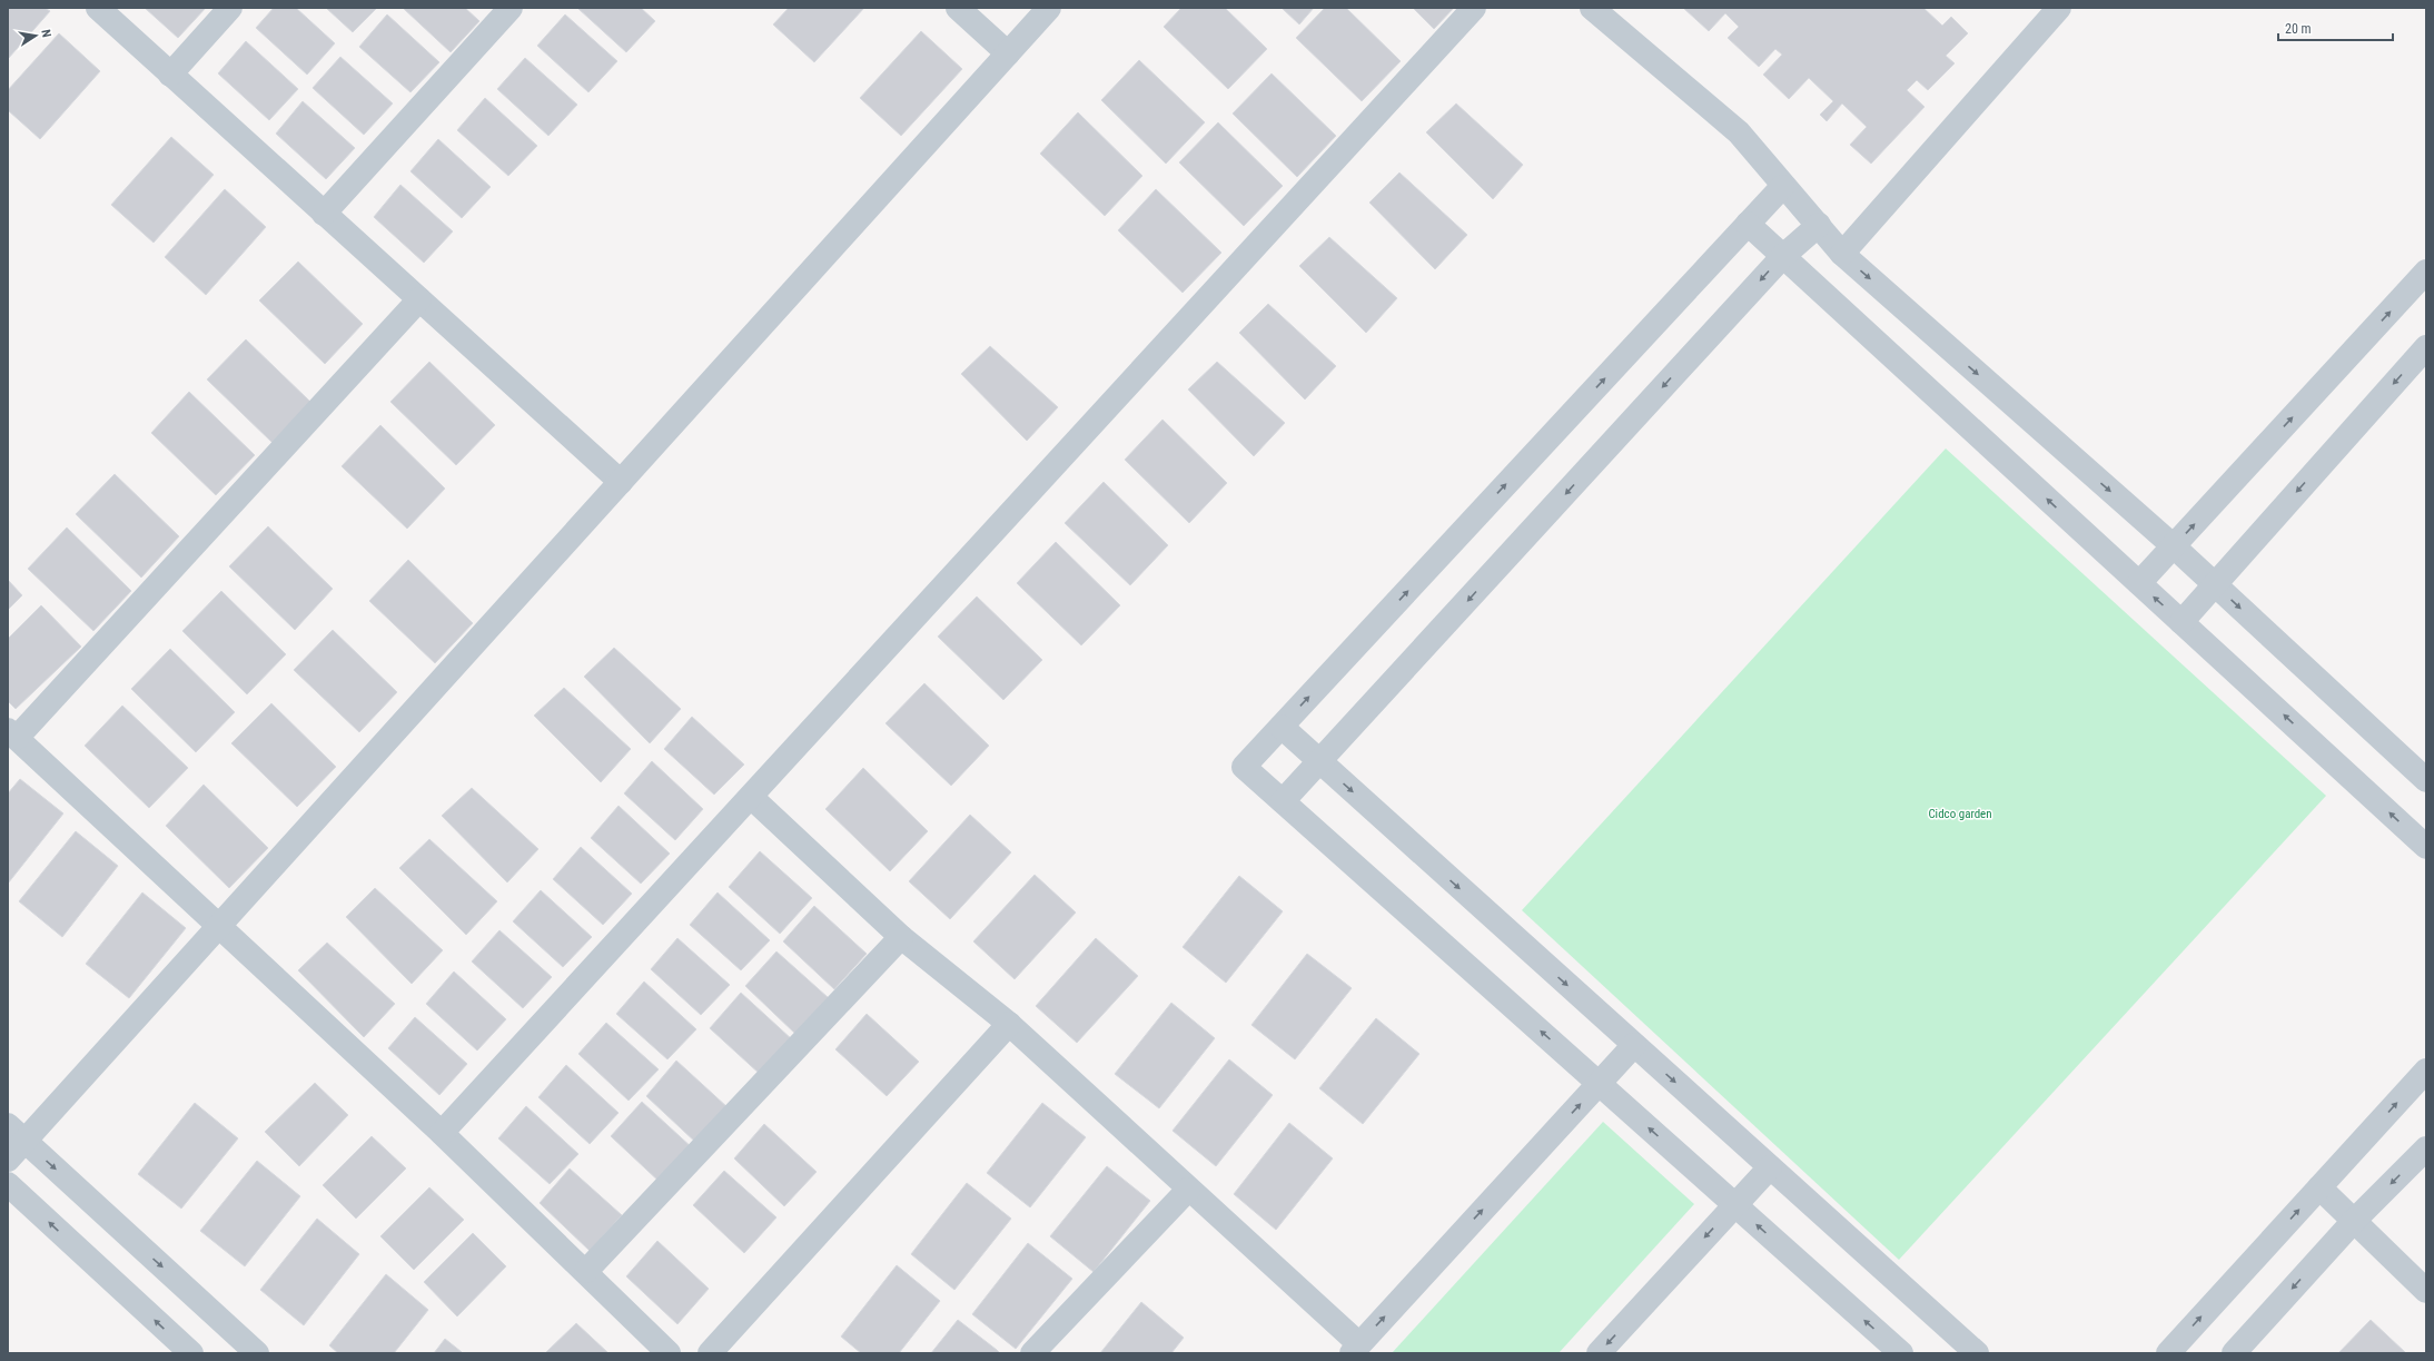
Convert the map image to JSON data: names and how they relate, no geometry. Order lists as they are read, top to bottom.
{
  "parks": ["Cidco garden"],
  "scale_bar": "20 m",
  "north": "right"
}
